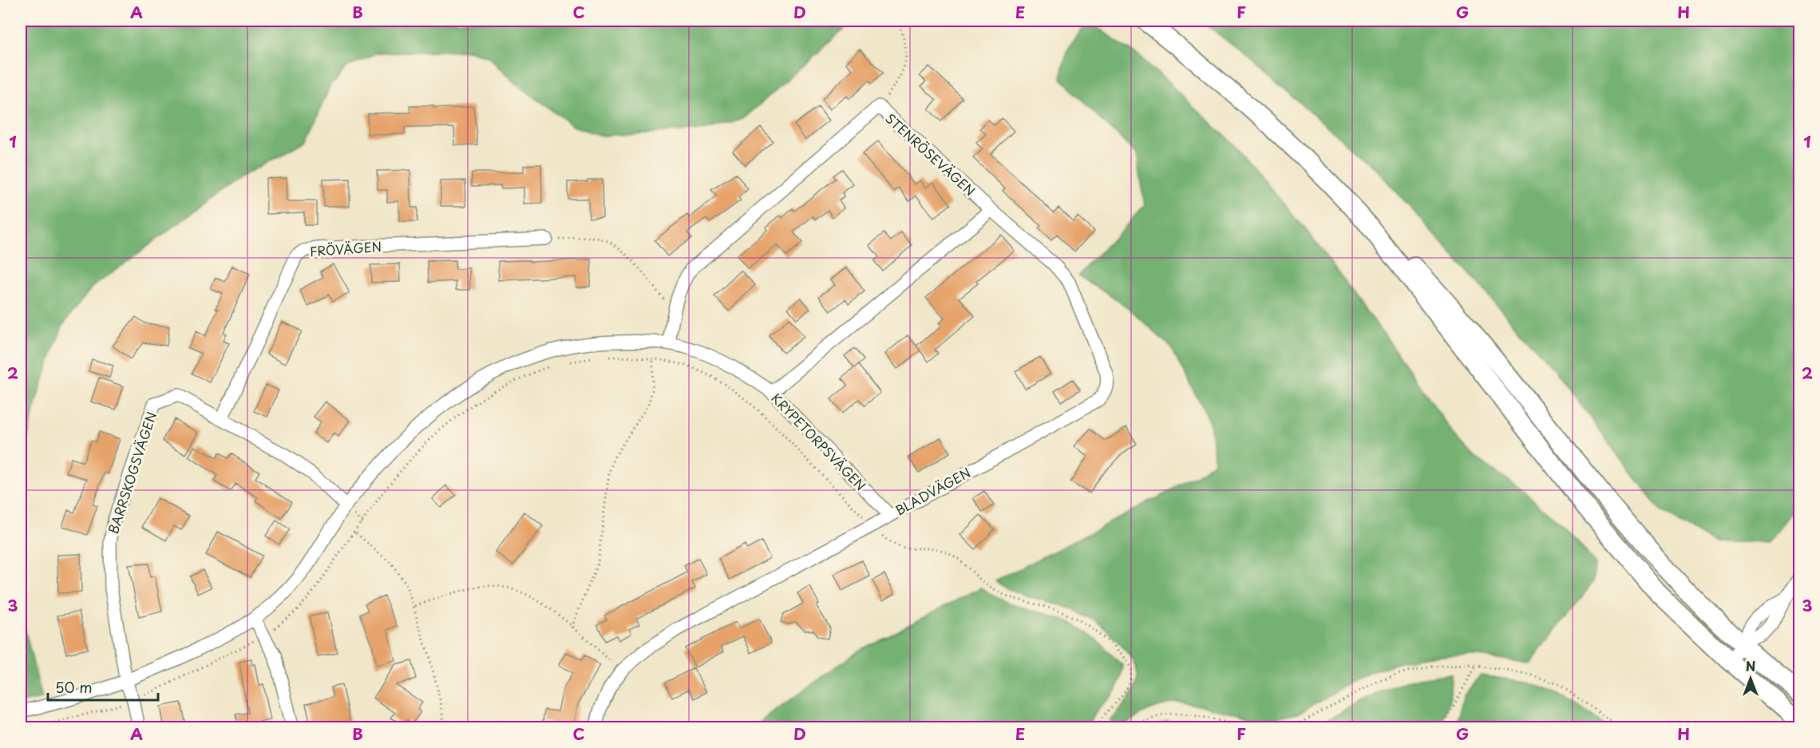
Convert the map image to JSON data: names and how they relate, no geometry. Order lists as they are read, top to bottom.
{
  "streets": {
    "street": [
      "STENRÖSEVÄGEN",
      "FRÖVÄGEN",
      "KRYPETORPSVÄGEN",
      "BARRSKOGSVÄGEN",
      "BLADVÄGEN"
    ]
  },
  "crossings": [
    ["STENRÖSEVÄGEN", "KRYPETORPSVÄGEN"],
    ["STENRÖSEVÄGEN", "BLADVÄGEN"],
    ["FRÖVÄGEN", "BARRSKOGSVÄGEN"],
    ["KRYPETORPSVÄGEN", "BARRSKOGSVÄGEN"],
    ["KRYPETORPSVÄGEN", "BLADVÄGEN"]
  ],
  "scale_bar": "50 m",
  "north": "top",
  "grid": {
    "columns": [
      "A",
      "B",
      "C",
      "D",
      "E",
      "F",
      "G",
      "H"
    ],
    "rows": ["1", "2", "3"]
  }
}
